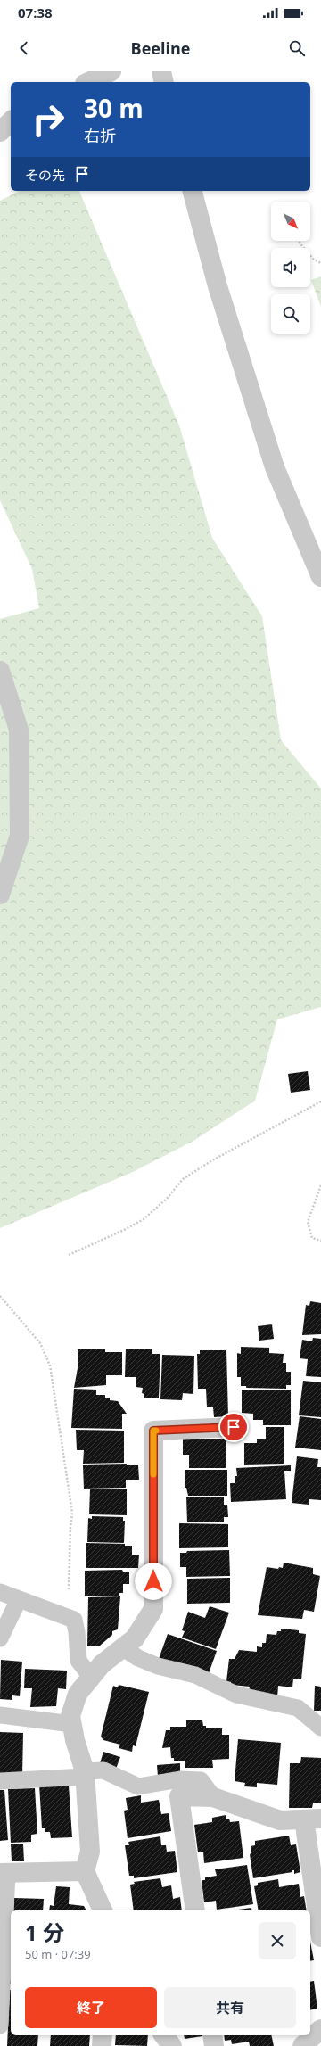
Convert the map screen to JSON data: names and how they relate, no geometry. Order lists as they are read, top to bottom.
{
  "north": "bottom right",
  "page": {
    "status": "07:38",
    "header": "Beeline",
    "turn": ["30 m", "右折"],
    "then": "その先",
    "heading": ["1 分", "50 m · 07:39"],
    "buttons": ["終了", "共有"]
  }
}
